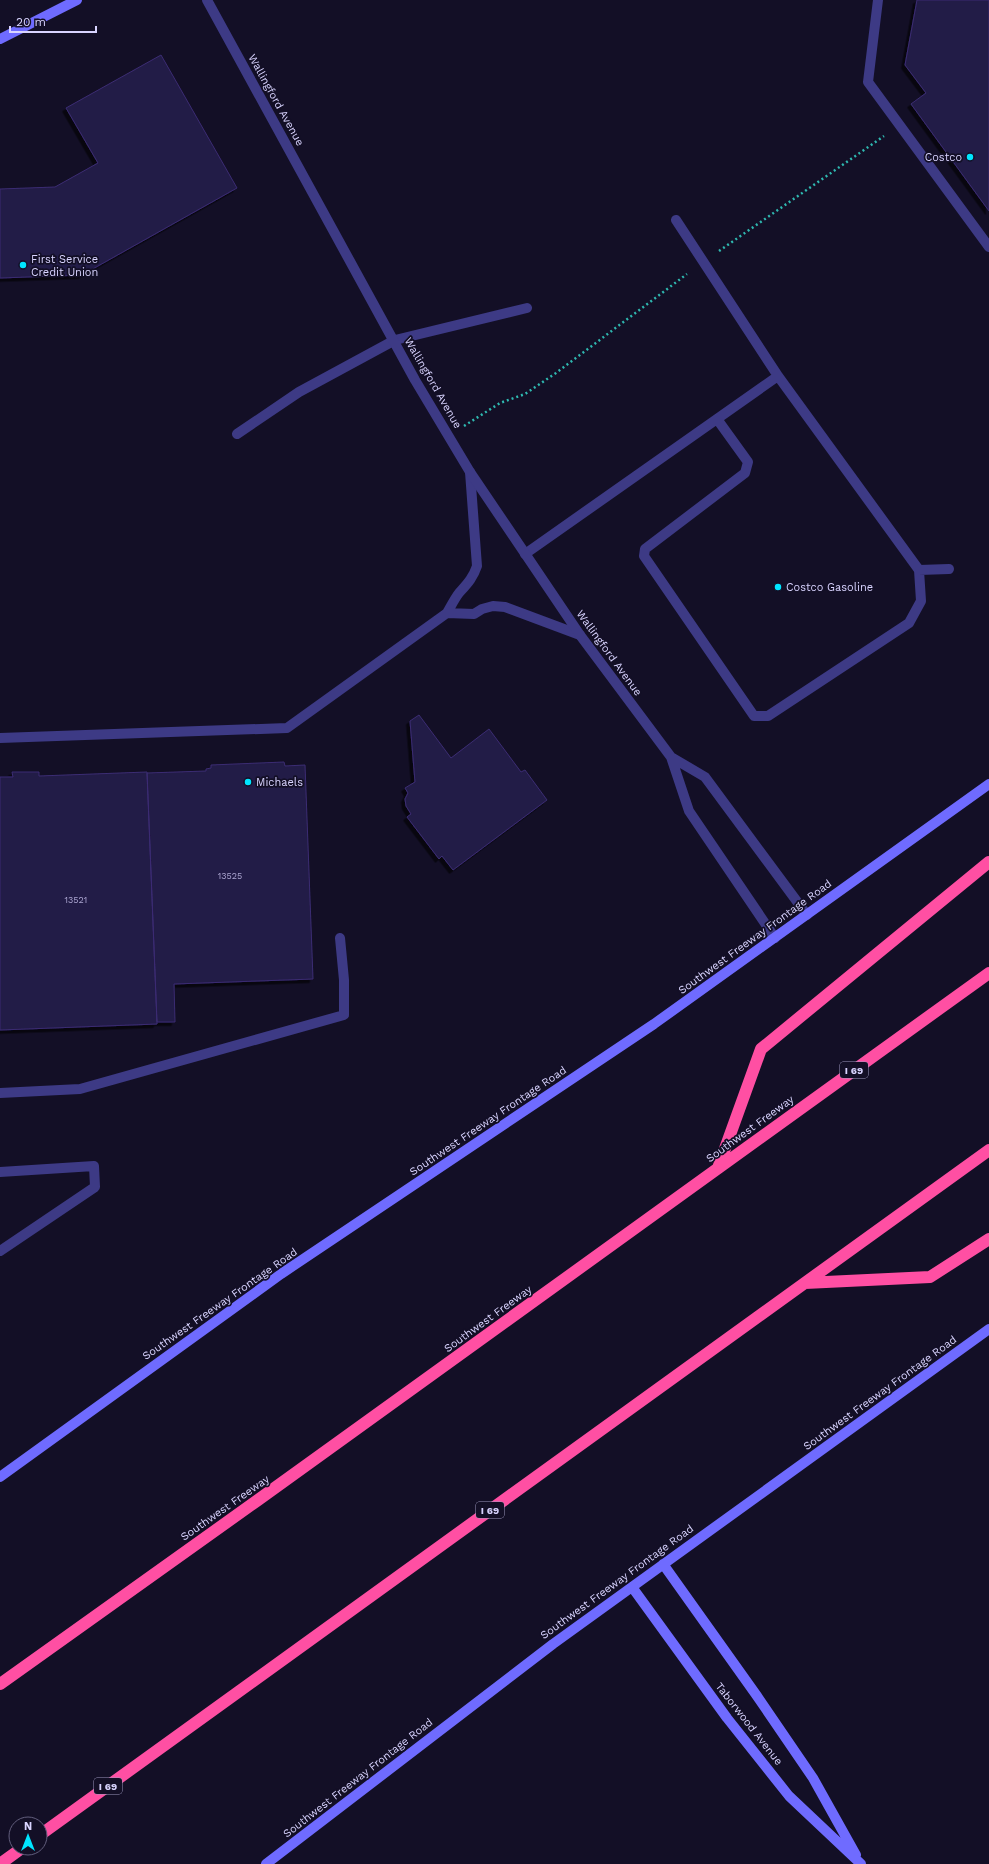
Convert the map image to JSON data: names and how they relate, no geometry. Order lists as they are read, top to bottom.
{
  "streets": {
    "highway": ["I 69", "Southwest Freeway"],
    "main road": ["Southwest Freeway Frontage Road", "Taborwood Avenue"],
    "street": ["Wallingford Avenue"]
  },
  "crossings": [
    ["Wallingford Avenue", "Southwest Freeway Frontage Road"],
    ["Southwest Freeway Frontage Road", "Taborwood Avenue"]
  ],
  "places": [
    "Costco",
    "First Service Credit Union",
    "Costco Gasoline",
    "Michaels"
  ],
  "house_numbers": ["13525", "13521"],
  "scale_bar": "20 m",
  "north": "top"
}
